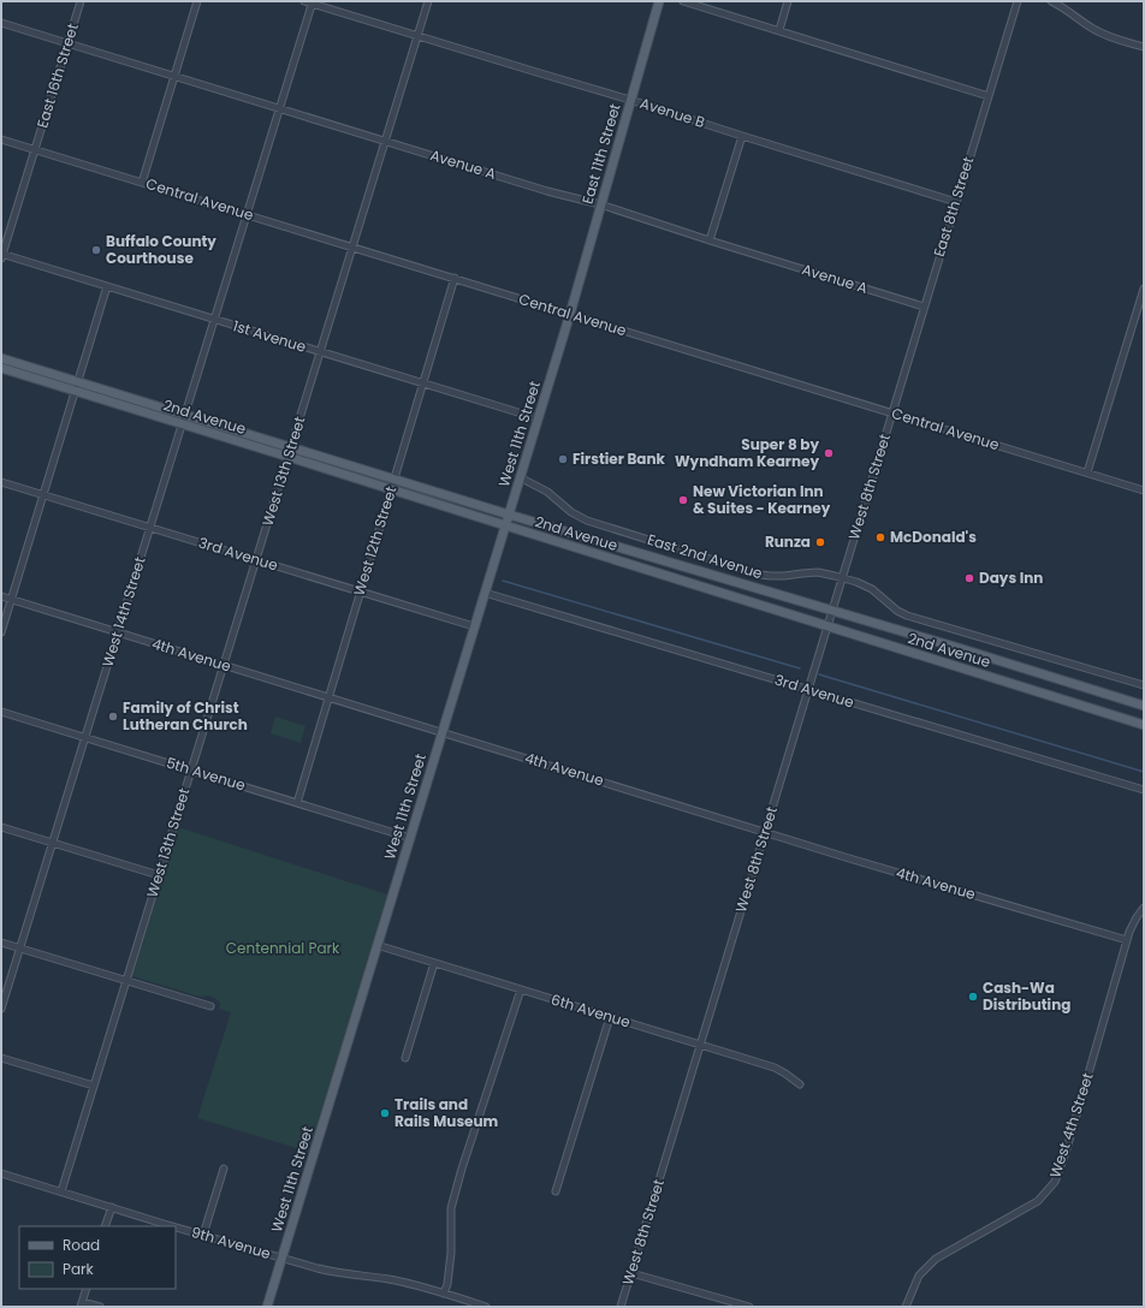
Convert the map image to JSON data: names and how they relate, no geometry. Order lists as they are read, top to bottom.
{
  "streets": {
    "main road": ["East 11th Street", "2nd Avenue", "West 11th Street"],
    "street": [
      "East 16th Street",
      "Avenue B",
      "Avenue A",
      "Central Avenue",
      "East 8th Street",
      "1st Avenue",
      "West 13th Street",
      "West 8th Street",
      "West 12th Street",
      "3rd Avenue",
      "East 2nd Avenue",
      "West 14th Street",
      "4th Avenue",
      "5th Avenue",
      "6th Avenue",
      "West 4th Street",
      "9th Avenue"
    ]
  },
  "crossings": [
    ["East 16th Street", "Avenue A"],
    ["East 16th Street", "Central Avenue"],
    ["East 16th Street", "1st Avenue"],
    ["Avenue B", "East 11th Street"],
    ["Avenue B", "East 8th Street"],
    ["Avenue B", "West 13th Street"],
    ["Avenue B", "West 14th Street"],
    ["East 11th Street", "Avenue A"],
    ["East 11th Street", "Central Avenue"],
    ["East 11th Street", "West 11th Street"],
    ["Avenue A", "East 8th Street"],
    ["Avenue A", "West 13th Street"],
    ["Avenue A", "West 14th Street"],
    ["Central Avenue", "East 8th Street"],
    ["Central Avenue", "West 11th Street"],
    ["Central Avenue", "West 13th Street"],
    ["Central Avenue", "West 8th Street"],
    ["Central Avenue", "West 12th Street"],
    ["Central Avenue", "West 14th Street"],
    ["East 8th Street", "West 8th Street"],
    ["1st Avenue", "West 11th Street"],
    ["1st Avenue", "West 13th Street"],
    ["1st Avenue", "West 12th Street"],
    ["1st Avenue", "West 14th Street"],
    ["2nd Avenue", "West 11th Street"],
    ["2nd Avenue", "West 13th Street"],
    ["2nd Avenue", "West 8th Street"],
    ["2nd Avenue", "West 12th Street"],
    ["2nd Avenue", "West 14th Street"],
    ["West 11th Street", "3rd Avenue"],
    ["West 11th Street", "East 2nd Avenue"],
    ["West 11th Street", "4th Avenue"],
    ["West 11th Street", "5th Avenue"],
    ["West 11th Street", "6th Avenue"],
    ["West 11th Street", "9th Avenue"],
    ["West 13th Street", "3rd Avenue"],
    ["West 13th Street", "4th Avenue"],
    ["West 13th Street", "5th Avenue"],
    ["West 13th Street", "9th Avenue"],
    ["West 8th Street", "3rd Avenue"],
    ["West 8th Street", "East 2nd Avenue"],
    ["West 8th Street", "4th Avenue"],
    ["West 8th Street", "6th Avenue"],
    ["West 12th Street", "3rd Avenue"],
    ["West 12th Street", "4th Avenue"],
    ["West 12th Street", "5th Avenue"],
    ["3rd Avenue", "West 14th Street"],
    ["West 14th Street", "4th Avenue"],
    ["West 14th Street", "5th Avenue"],
    ["4th Avenue", "West 4th Street"]
  ],
  "parks": ["Centennial Park"],
  "places": [
    "Buffalo County Courthouse",
    "Super 8 by Wyndham Kearney",
    "Firstier Bank",
    "New Victorian Inn & Suites - Kearney",
    "McDonald's",
    "Runza",
    "Days Inn",
    "Family of Christ Lutheran Church",
    "Cash-Wa Distributing",
    "Trails and Rails Museum"
  ],
  "legend": ["Road", "Park"]
}
